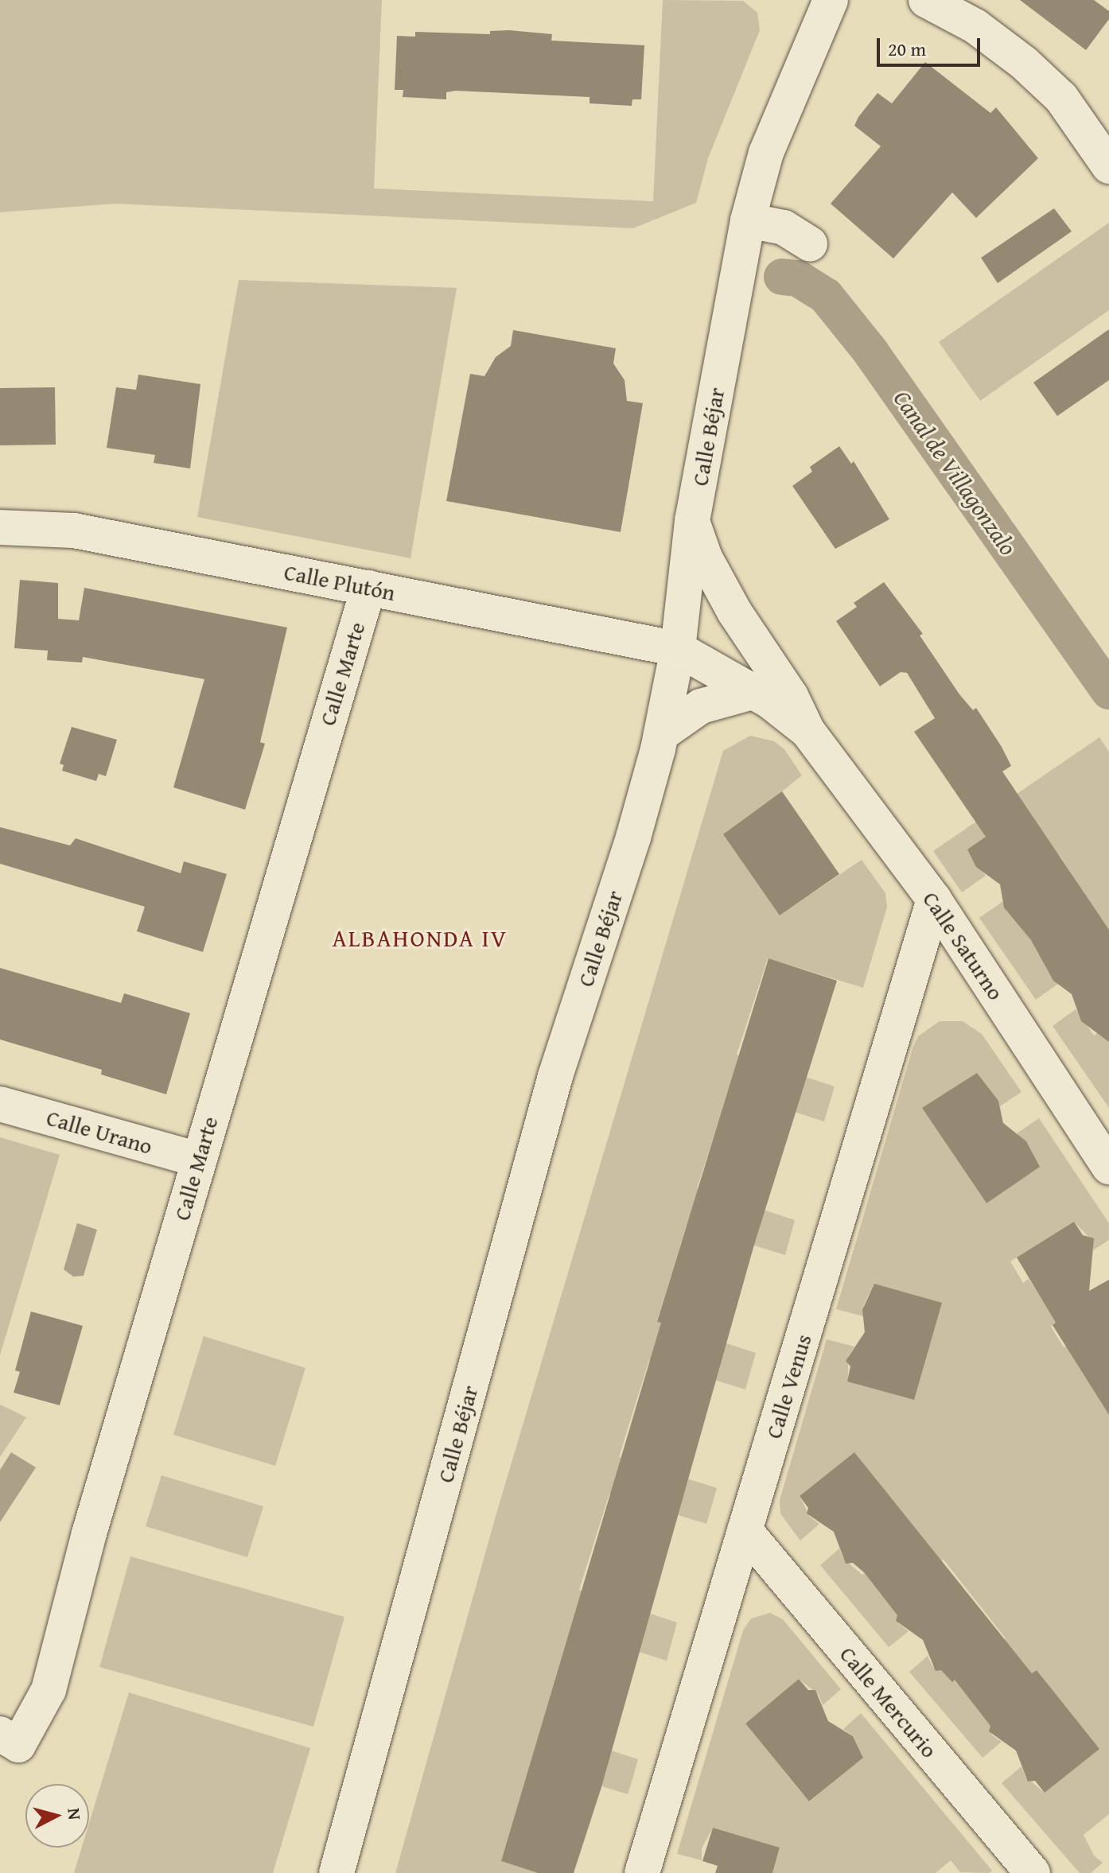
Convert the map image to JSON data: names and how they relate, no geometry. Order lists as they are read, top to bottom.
{
  "streets": {
    "street": [
      "Calle Béjar",
      "Calle Plutón",
      "Calle Marte",
      "Calle Saturno",
      "Calle Urano",
      "Calle Venus",
      "Calle Mercurio"
    ]
  },
  "crossings": [
    ["Calle Béjar", "Calle Plutón"],
    ["Calle Béjar", "Calle Saturno"],
    ["Calle Plutón", "Calle Marte"],
    ["Calle Plutón", "Calle Saturno"],
    ["Calle Marte", "Calle Urano"],
    ["Calle Saturno", "Calle Venus"],
    ["Calle Venus", "Calle Mercurio"]
  ],
  "districts": ["ALBAHONDA IV"],
  "water": ["Canal de Villagonzalo"],
  "scale_bar": "20 m",
  "north": "right"
}
